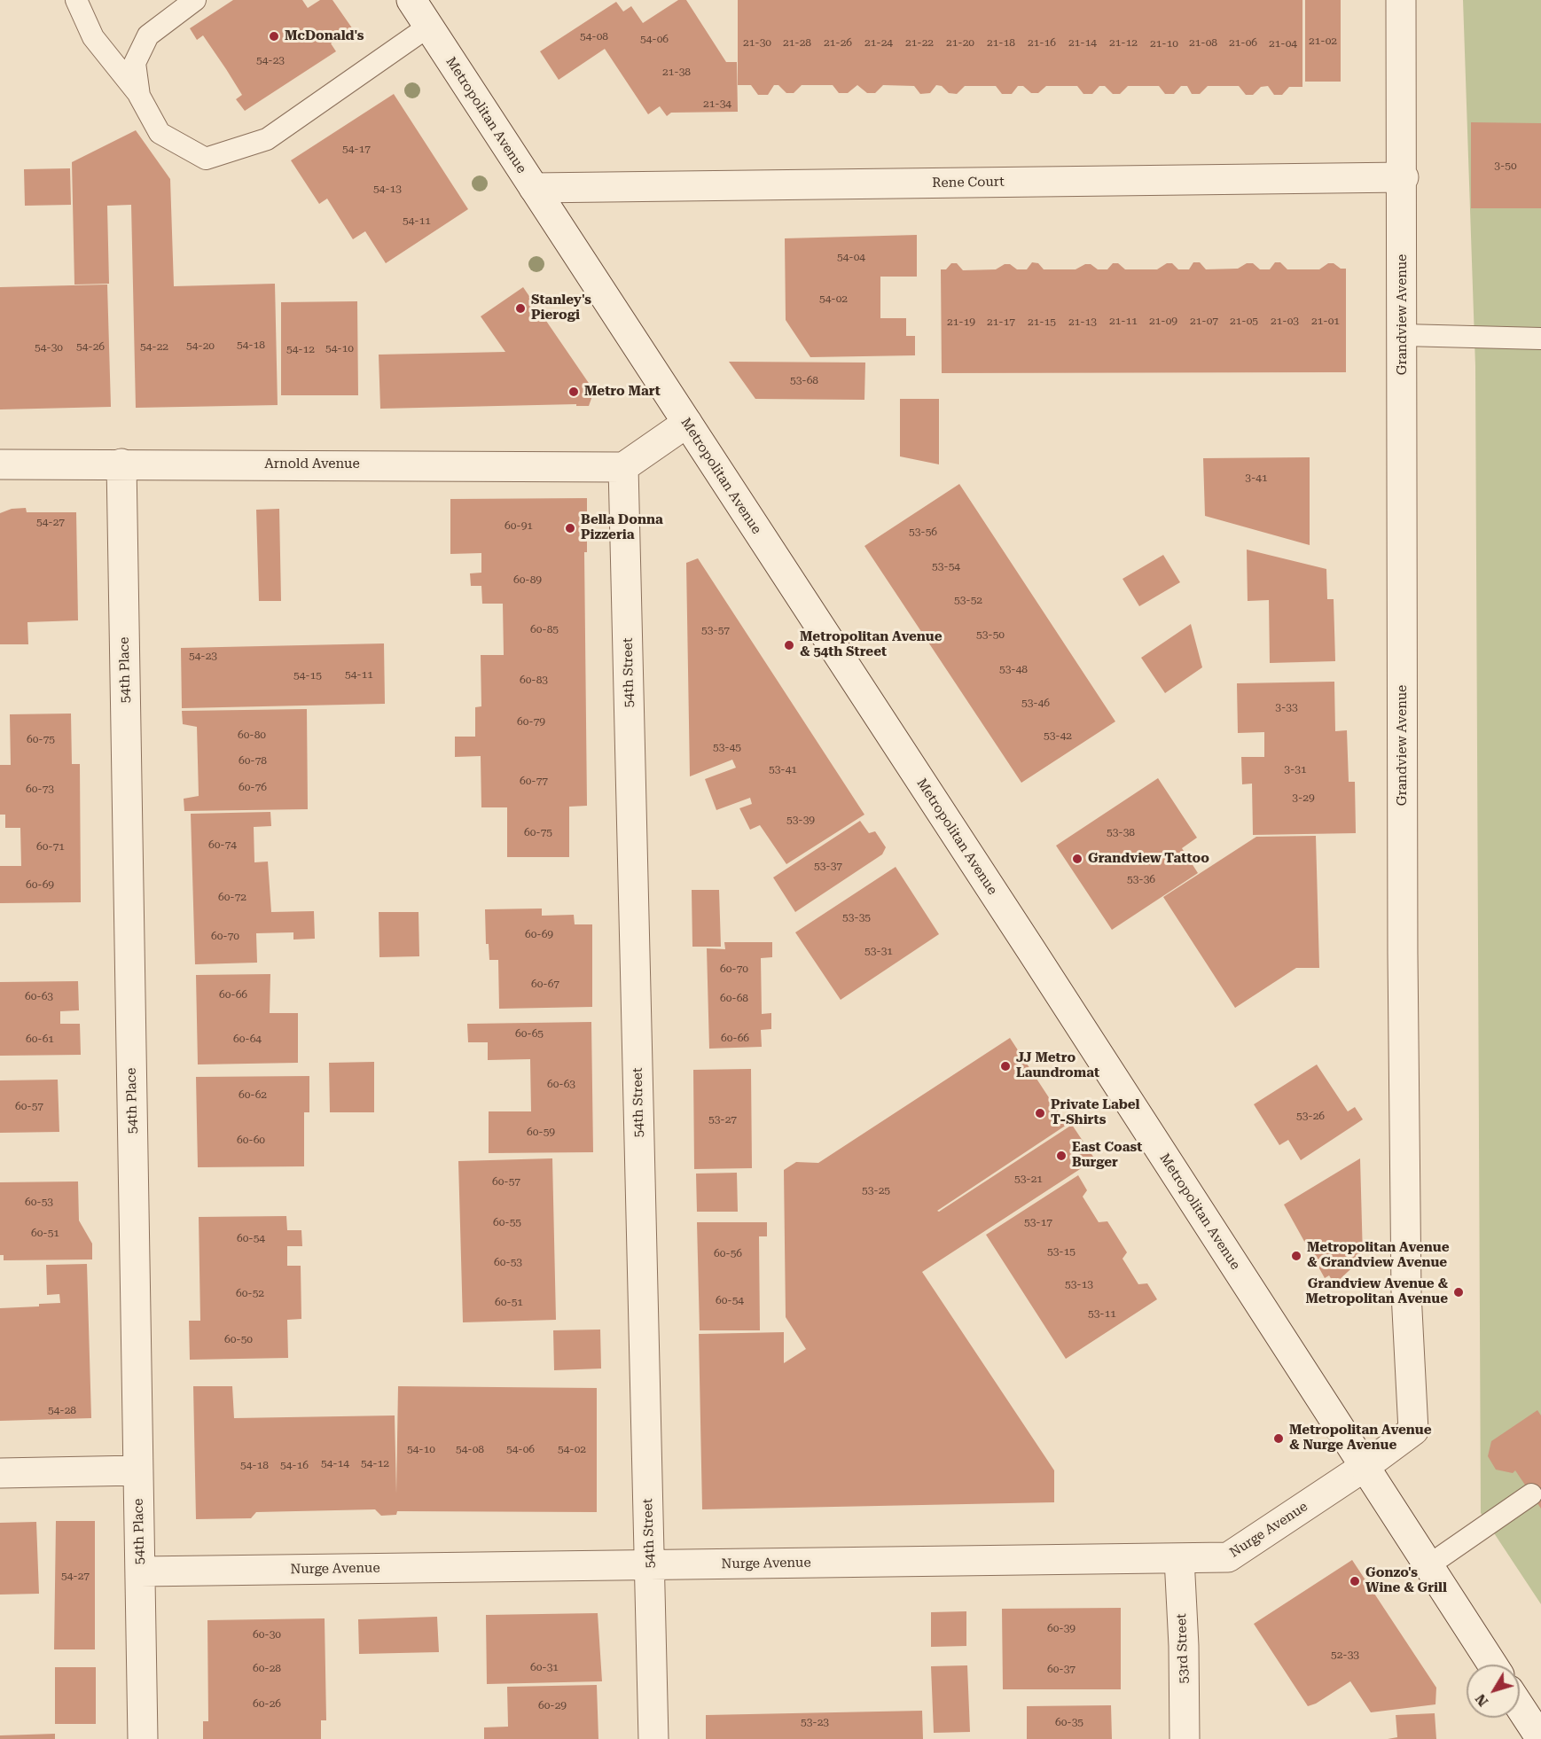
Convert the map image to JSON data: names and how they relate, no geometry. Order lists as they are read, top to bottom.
{
  "streets": {
    "street": [
      "Metropolitan Avenue",
      "Rene Court",
      "Grandview Avenue",
      "Arnold Avenue",
      "54th Place",
      "54th Street",
      "Nurge Avenue",
      "53rd Street"
    ]
  },
  "crossings": [
    ["Metropolitan Avenue", "Rene Court"],
    ["Metropolitan Avenue", "Grandview Avenue"],
    ["Metropolitan Avenue", "Nurge Avenue"],
    ["Rene Court", "Grandview Avenue"],
    ["Grandview Avenue", "Nurge Avenue"],
    ["Arnold Avenue", "54th Place"],
    ["Arnold Avenue", "54th Street"],
    ["54th Place", "Nurge Avenue"],
    ["54th Street", "Nurge Avenue"],
    ["Nurge Avenue", "53rd Street"]
  ],
  "places": [
    "McDonald's",
    "Stanley's Pierogi",
    "Metro Mart",
    "Bella Donna Pizzeria",
    "Metropolitan Avenue & 54th Street",
    "Grandview Tattoo",
    "JJ Metro Laundromat",
    "Private Label T-Shirts",
    "East Coast Burger",
    "Metropolitan Avenue & Grandview Avenue",
    "Grandview Avenue & Metropolitan Avenue",
    "Metropolitan Avenue & Nurge Avenue",
    "Gonzo's Wine & Grill"
  ],
  "house_numbers": [
    "54-08",
    "54-06",
    "21-02",
    "21-30",
    "21-28",
    "21-26",
    "21-24",
    "21-22",
    "21-20",
    "21-18",
    "21-16",
    "21-14",
    "21-12",
    "21-08",
    "21-06",
    "21-10",
    "21-04",
    "54-23",
    "21-38",
    "21-34",
    "54-17",
    "3-50",
    "54-13",
    "54-11",
    "54-04",
    "54-02",
    "21-11",
    "21-09",
    "21-07",
    "21-05",
    "21-03",
    "21-01",
    "21-19",
    "21-17",
    "21-15",
    "21-13",
    "54-18",
    "54-20",
    "54-26",
    "54-22",
    "54-30",
    "54-10",
    "54-12",
    "53-68",
    "3-41",
    "54-27",
    "60-91",
    "53-56",
    "53-54",
    "60-89",
    "53-52",
    "60-85",
    "53-57",
    "53-50",
    "54-23",
    "53-48",
    "54-11",
    "54-15",
    "60-83",
    "53-46",
    "3-33",
    "60-79",
    "60-80",
    "53-42",
    "60-75",
    "53-45",
    "60-78",
    "53-41",
    "3-31",
    "60-77",
    "60-76",
    "60-73",
    "3-29",
    "53-39",
    "60-75",
    "53-38",
    "60-74",
    "60-71",
    "53-37",
    "53-36",
    "60-69",
    "60-72",
    "53-35",
    "60-69",
    "60-70",
    "53-31",
    "60-70",
    "60-67",
    "60-66",
    "60-63",
    "60-68",
    "60-65",
    "60-66",
    "60-61",
    "60-64",
    "60-63",
    "60-62",
    "60-57",
    "53-26",
    "53-27",
    "60-59",
    "60-60",
    "53-21",
    "60-57",
    "53-25",
    "60-53",
    "60-55",
    "53-17",
    "60-51",
    "60-54",
    "53-15",
    "60-56",
    "60-53",
    "53-13",
    "60-52",
    "60-54",
    "60-51",
    "53-11",
    "60-50",
    "54-28",
    "54-10",
    "54-08",
    "54-06",
    "54-02",
    "54-14",
    "54-12",
    "54-18",
    "54-16",
    "54-27",
    "60-39",
    "60-30",
    "52-33",
    "60-31",
    "60-28",
    "60-37",
    "60-26",
    "60-29",
    "53-23",
    "60-35"
  ],
  "north": "bottom left"
}
